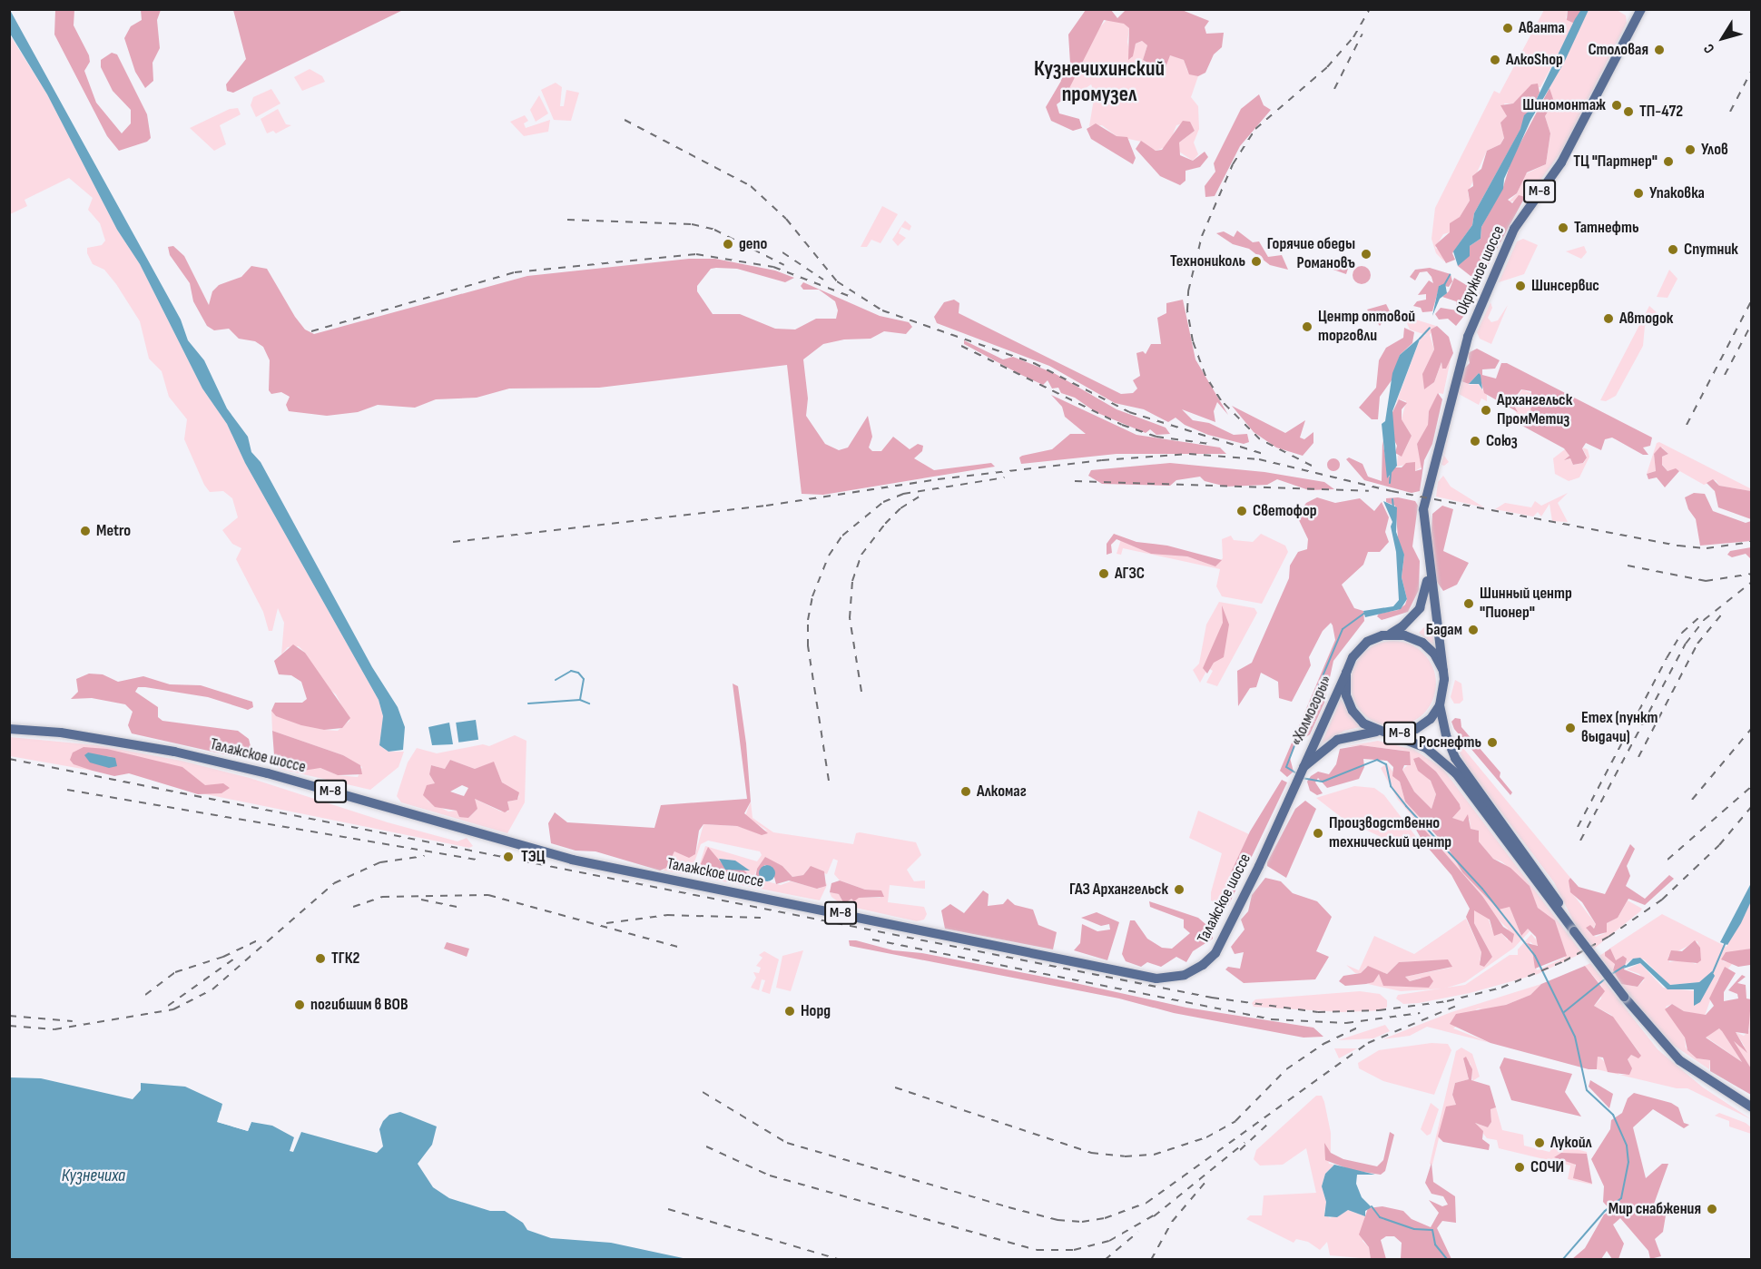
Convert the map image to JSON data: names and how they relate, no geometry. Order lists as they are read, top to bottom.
{
  "streets": {
    "main road": [
      "М-8",
      "Окружное шоссе",
      "«Холмогоры»",
      "Талажское шоссе"
    ]
  },
  "crossings": [
    ["М-8", "Окружное шоссе"],
    ["М-8", "«Холмогоры»"],
    ["Окружное шоссе", "«Холмогоры»"],
    ["«Холмогоры»", "Талажское шоссе"]
  ],
  "districts": ["Кузнечихинский промузел"],
  "water": ["Кузнечиха"],
  "places": [
    "Аванта",
    "Столовая",
    "АлкоShop",
    "Шиномонтаж",
    "ТП-472",
    "Улов",
    "ТЦ \"Партнер\"",
    "Упаковка",
    "Татнефть",
    "депо",
    "Спутник",
    "Горячие обеды Романовъ",
    "Технониколь",
    "Шинсервис",
    "Автодок",
    "Центр оптовой торговли",
    "Архангельск ПромМетиз",
    "Союз",
    "Светофор",
    "Metro",
    "АГЗС",
    "Шинный центр \"Пионер\"",
    "Бадам",
    "Emex (пункт выдачи)",
    "Роснефть",
    "Алкомаг",
    "Производственно технический центр",
    "ТЭЦ",
    "ГАЗ Архангельск",
    "ТГК2",
    "погибшим в ВОВ",
    "Норд",
    "Лукойл",
    "СОЧИ",
    "Мир снабжения"
  ],
  "north": "bottom left"
}
